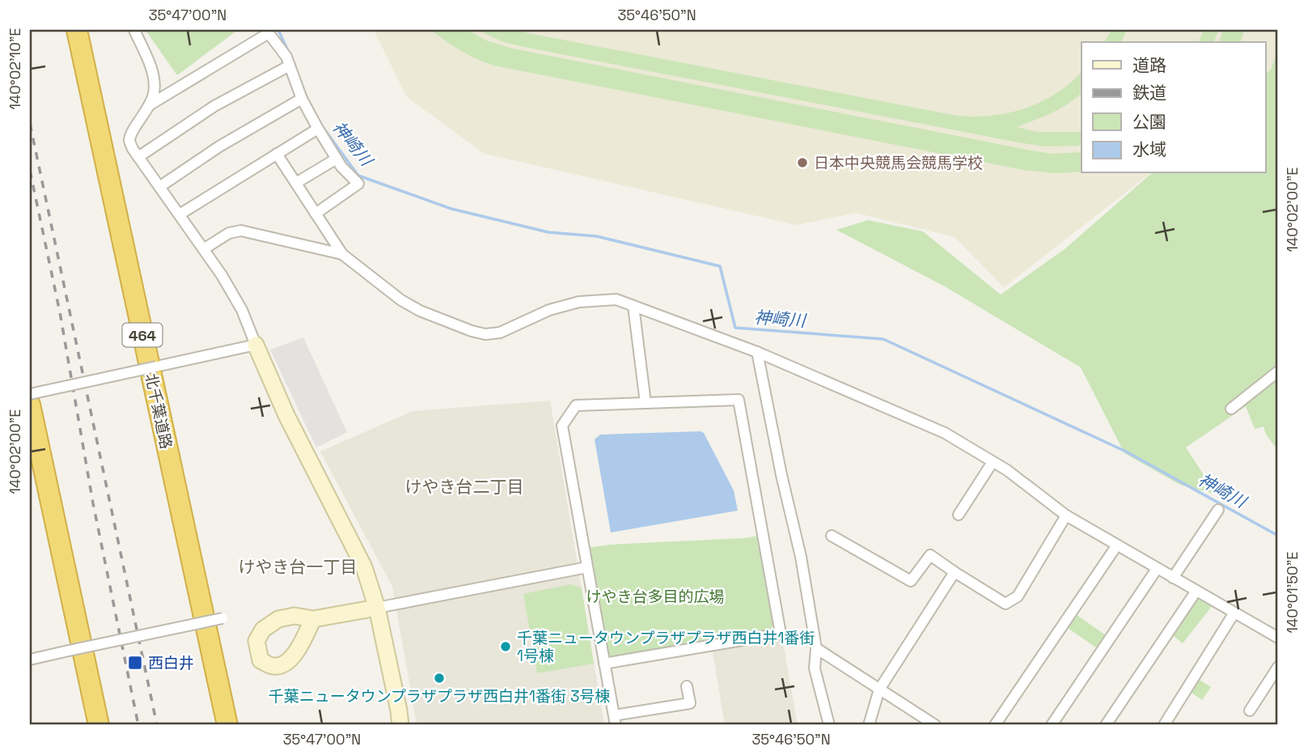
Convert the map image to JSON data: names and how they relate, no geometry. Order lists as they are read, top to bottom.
{
  "streets": {
    "highway": ["464", "北千葉道路"]
  },
  "districts": ["けやき台二丁目", "けやき台一丁目"],
  "water": ["神崎川"],
  "parks": ["けやき台多目的広場"],
  "places": {
    "other": ["日本中央競馬会競馬学校", "千葉ニュータウンプラザプラザ西白井1番街 1号棟", "千葉ニュータウンプラザプラザ西白井1番街 3号棟"],
    "transit": ["西白井"]
  },
  "legend": [
    "道路",
    "鉄道",
    "公園",
    "水域"
  ],
  "coordinates": [
    "35°47'00\"N",
    "35°46'50\"N",
    "140°02'10\"E",
    "140°02'00\"E",
    "140°01'50\"E"
  ]
}
